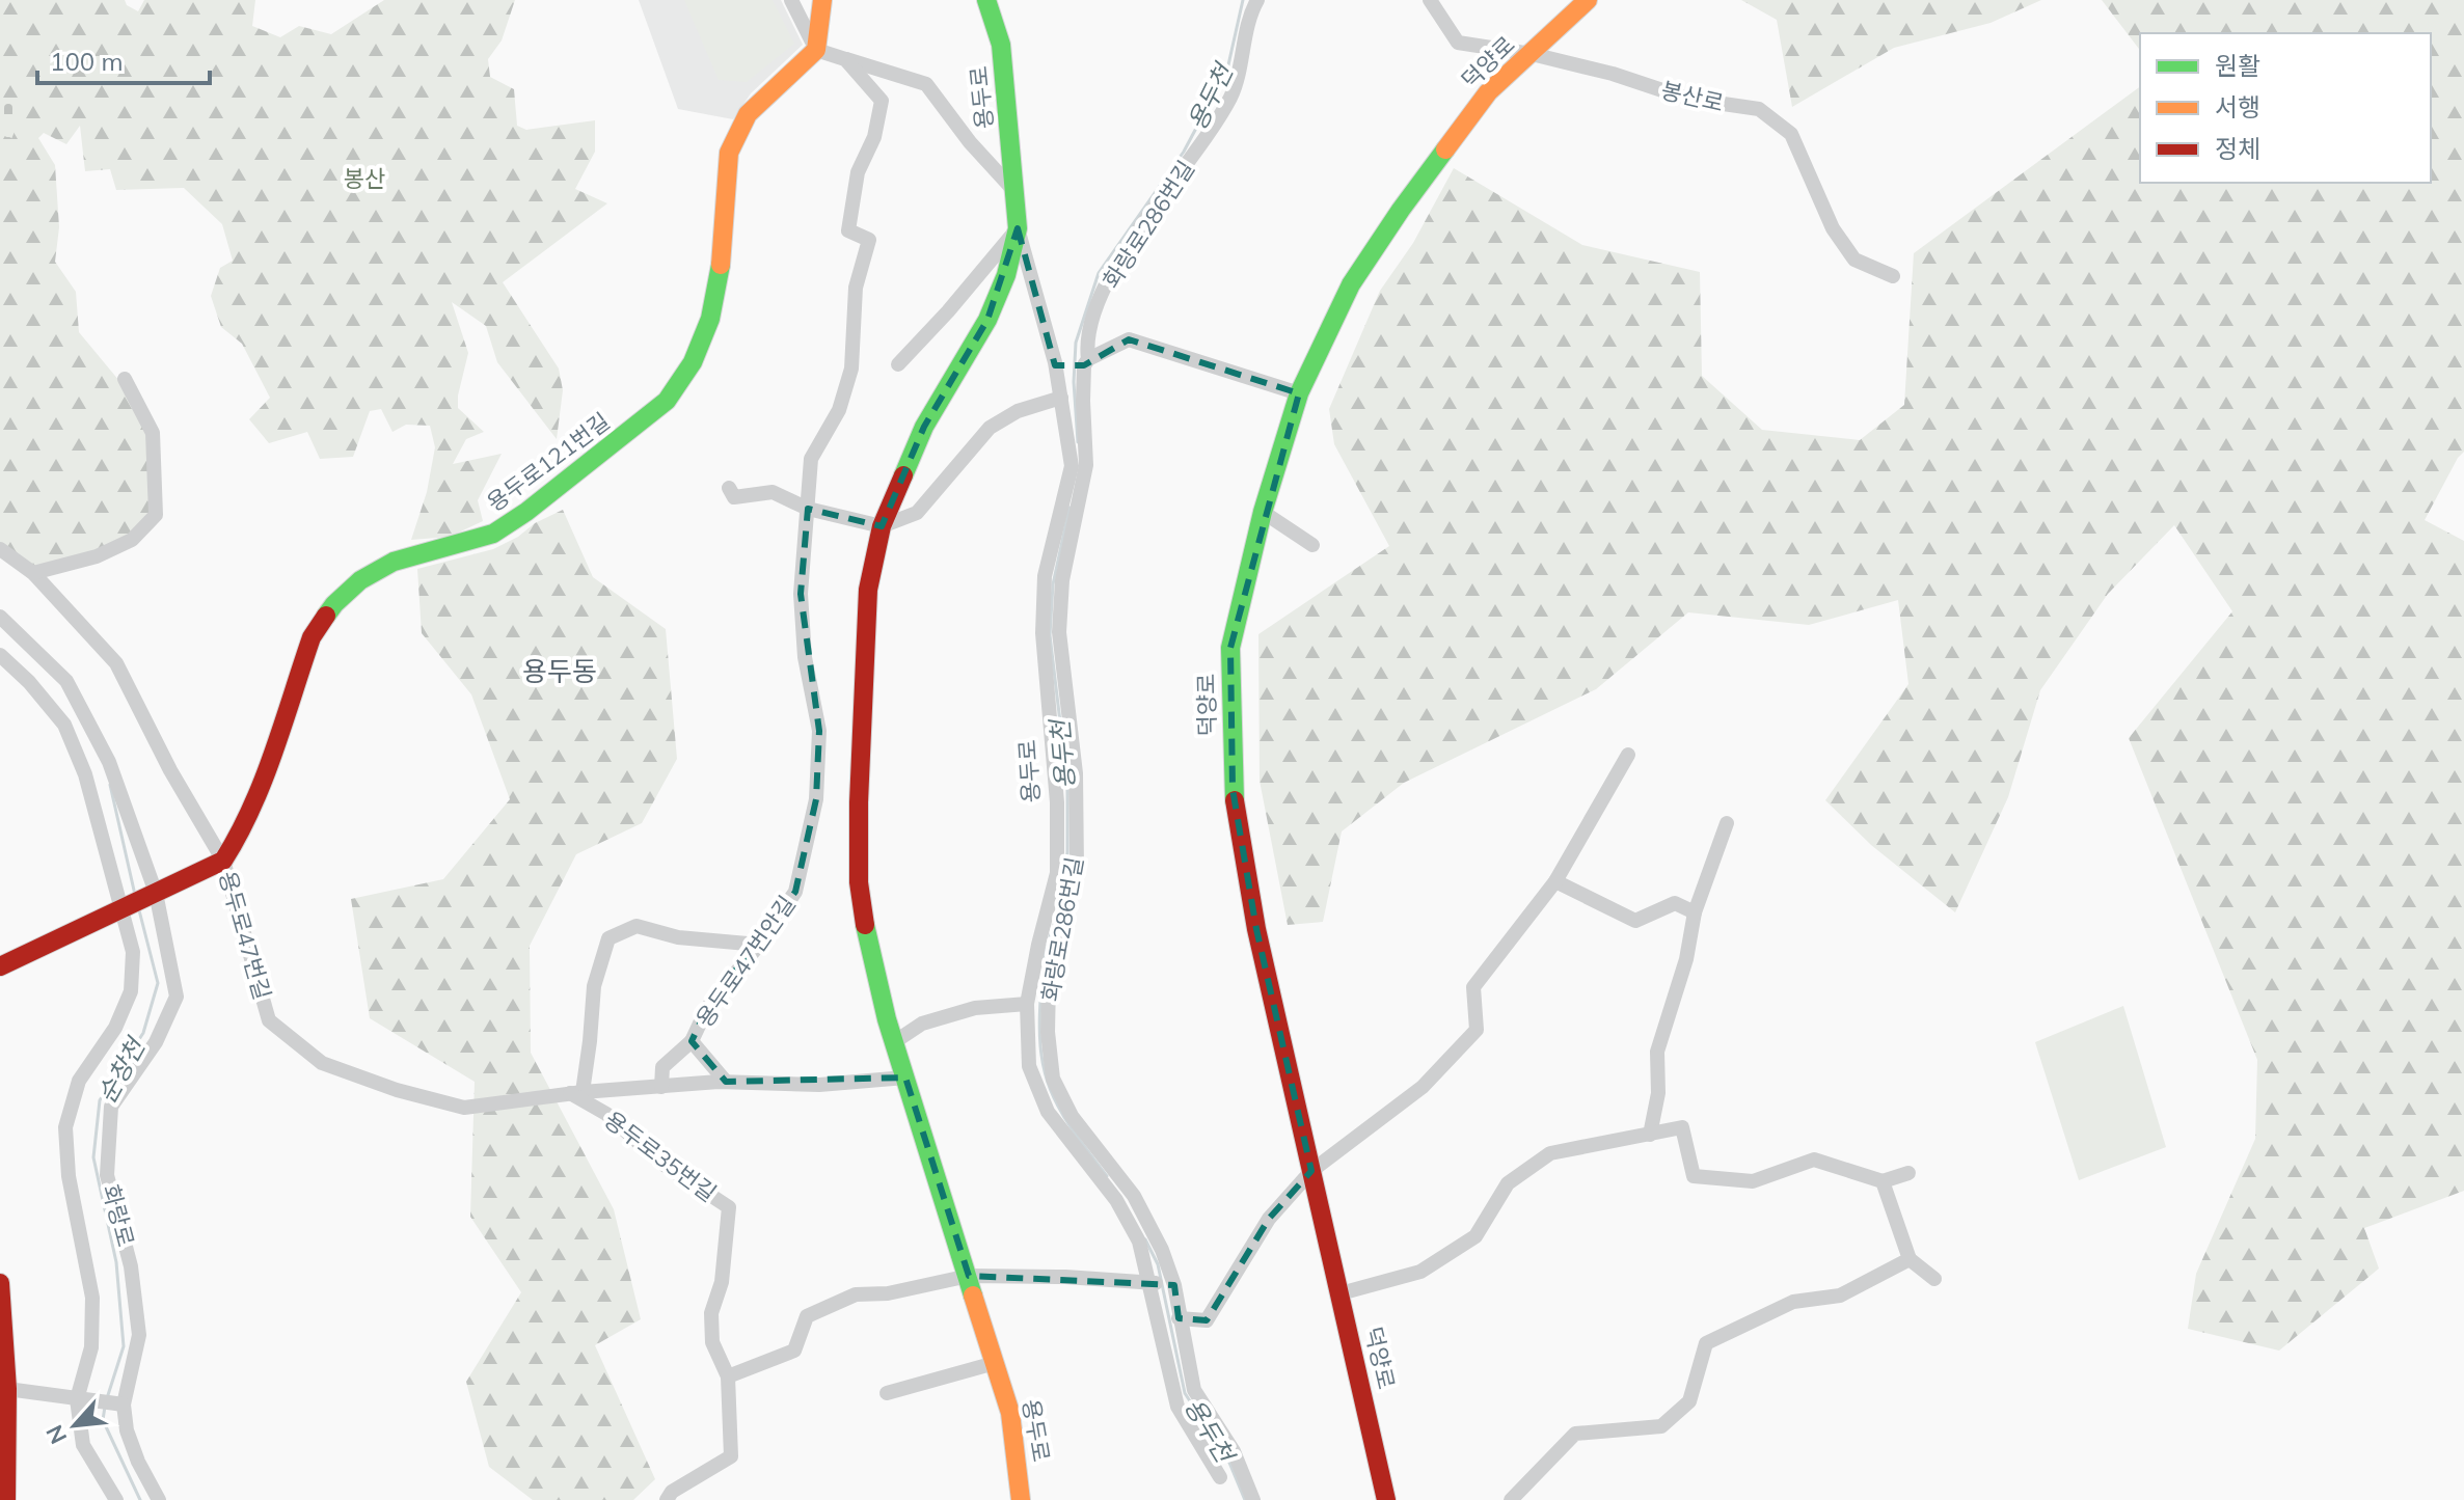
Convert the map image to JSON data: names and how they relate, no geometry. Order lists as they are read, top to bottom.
{
  "streets": {
    "main road": ["덕양로", "용두로", "용두로121번길"],
    "street": [
      "봉산로",
      "화랑로286번길",
      "용두로47번길",
      "용두로47번안길",
      "용두로35번길",
      "화랑로"
    ]
  },
  "crossings": [
    ["덕양로", "봉산로"],
    ["용두로", "용두로47번길"],
    ["용두로", "용두로47번안길"],
    ["용두로121번길", "용두로47번길"],
    ["용두로47번길", "용두로47번안길"],
    ["용두로47번길", "용두로35번길"]
  ],
  "districts": ["용두동"],
  "water": ["용두천", "순창천"],
  "parks": ["봉산"],
  "legend": ["원활", "서행", "정체"],
  "scale_bar": "100 m",
  "north": "bottom left"
}
